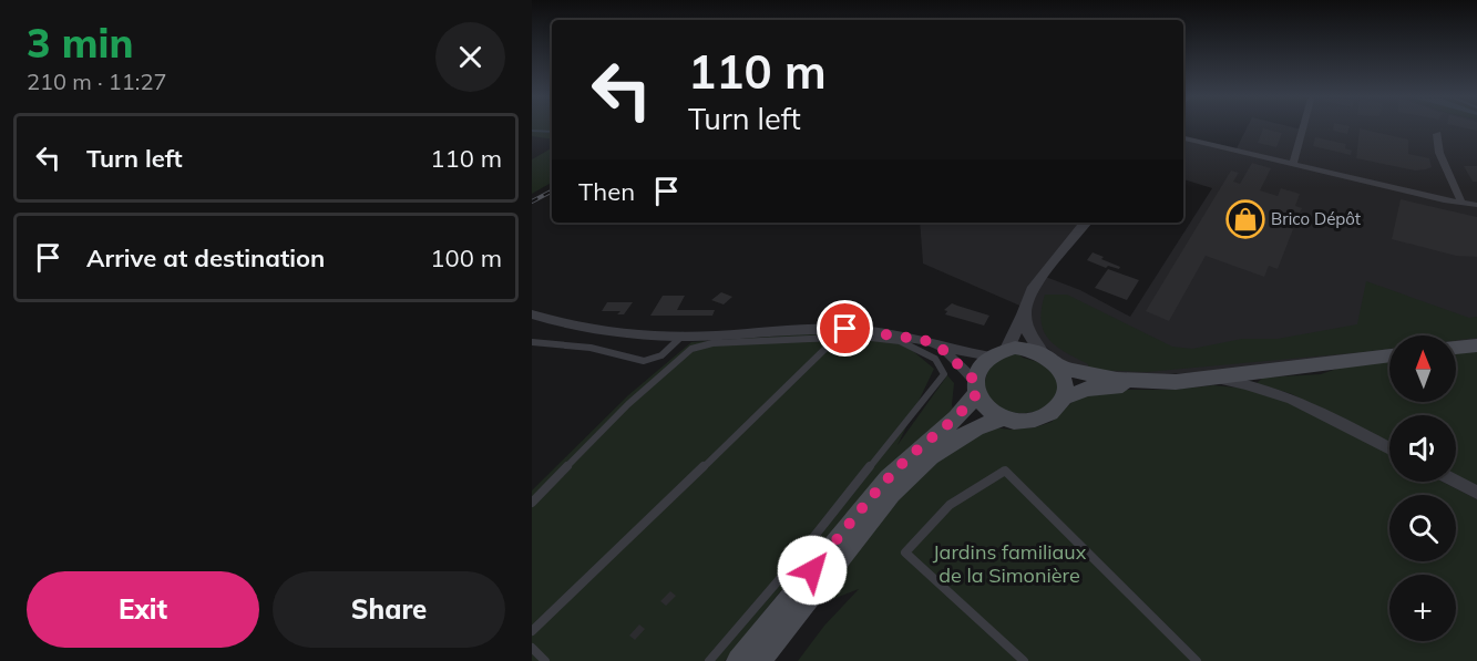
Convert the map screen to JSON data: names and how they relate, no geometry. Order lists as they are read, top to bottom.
{
  "parks": ["Jardins familiaux de la Simonière"],
  "places": {
    "shop": ["Brico Dépôt"]
  },
  "north": "top",
  "page": {
    "heading": ["3 min", "210 m · 11:27"],
    "turn": ["110 m", "Turn left"],
    "list": [
      {
        "name": "Turn left",
        "value": "110 m"
      },
      {
        "name": "Arrive at destination",
        "value": "100 m"
      }
    ],
    "then": "Then",
    "map_buttons": "+",
    "buttons": ["Exit", "Share"]
  }
}
